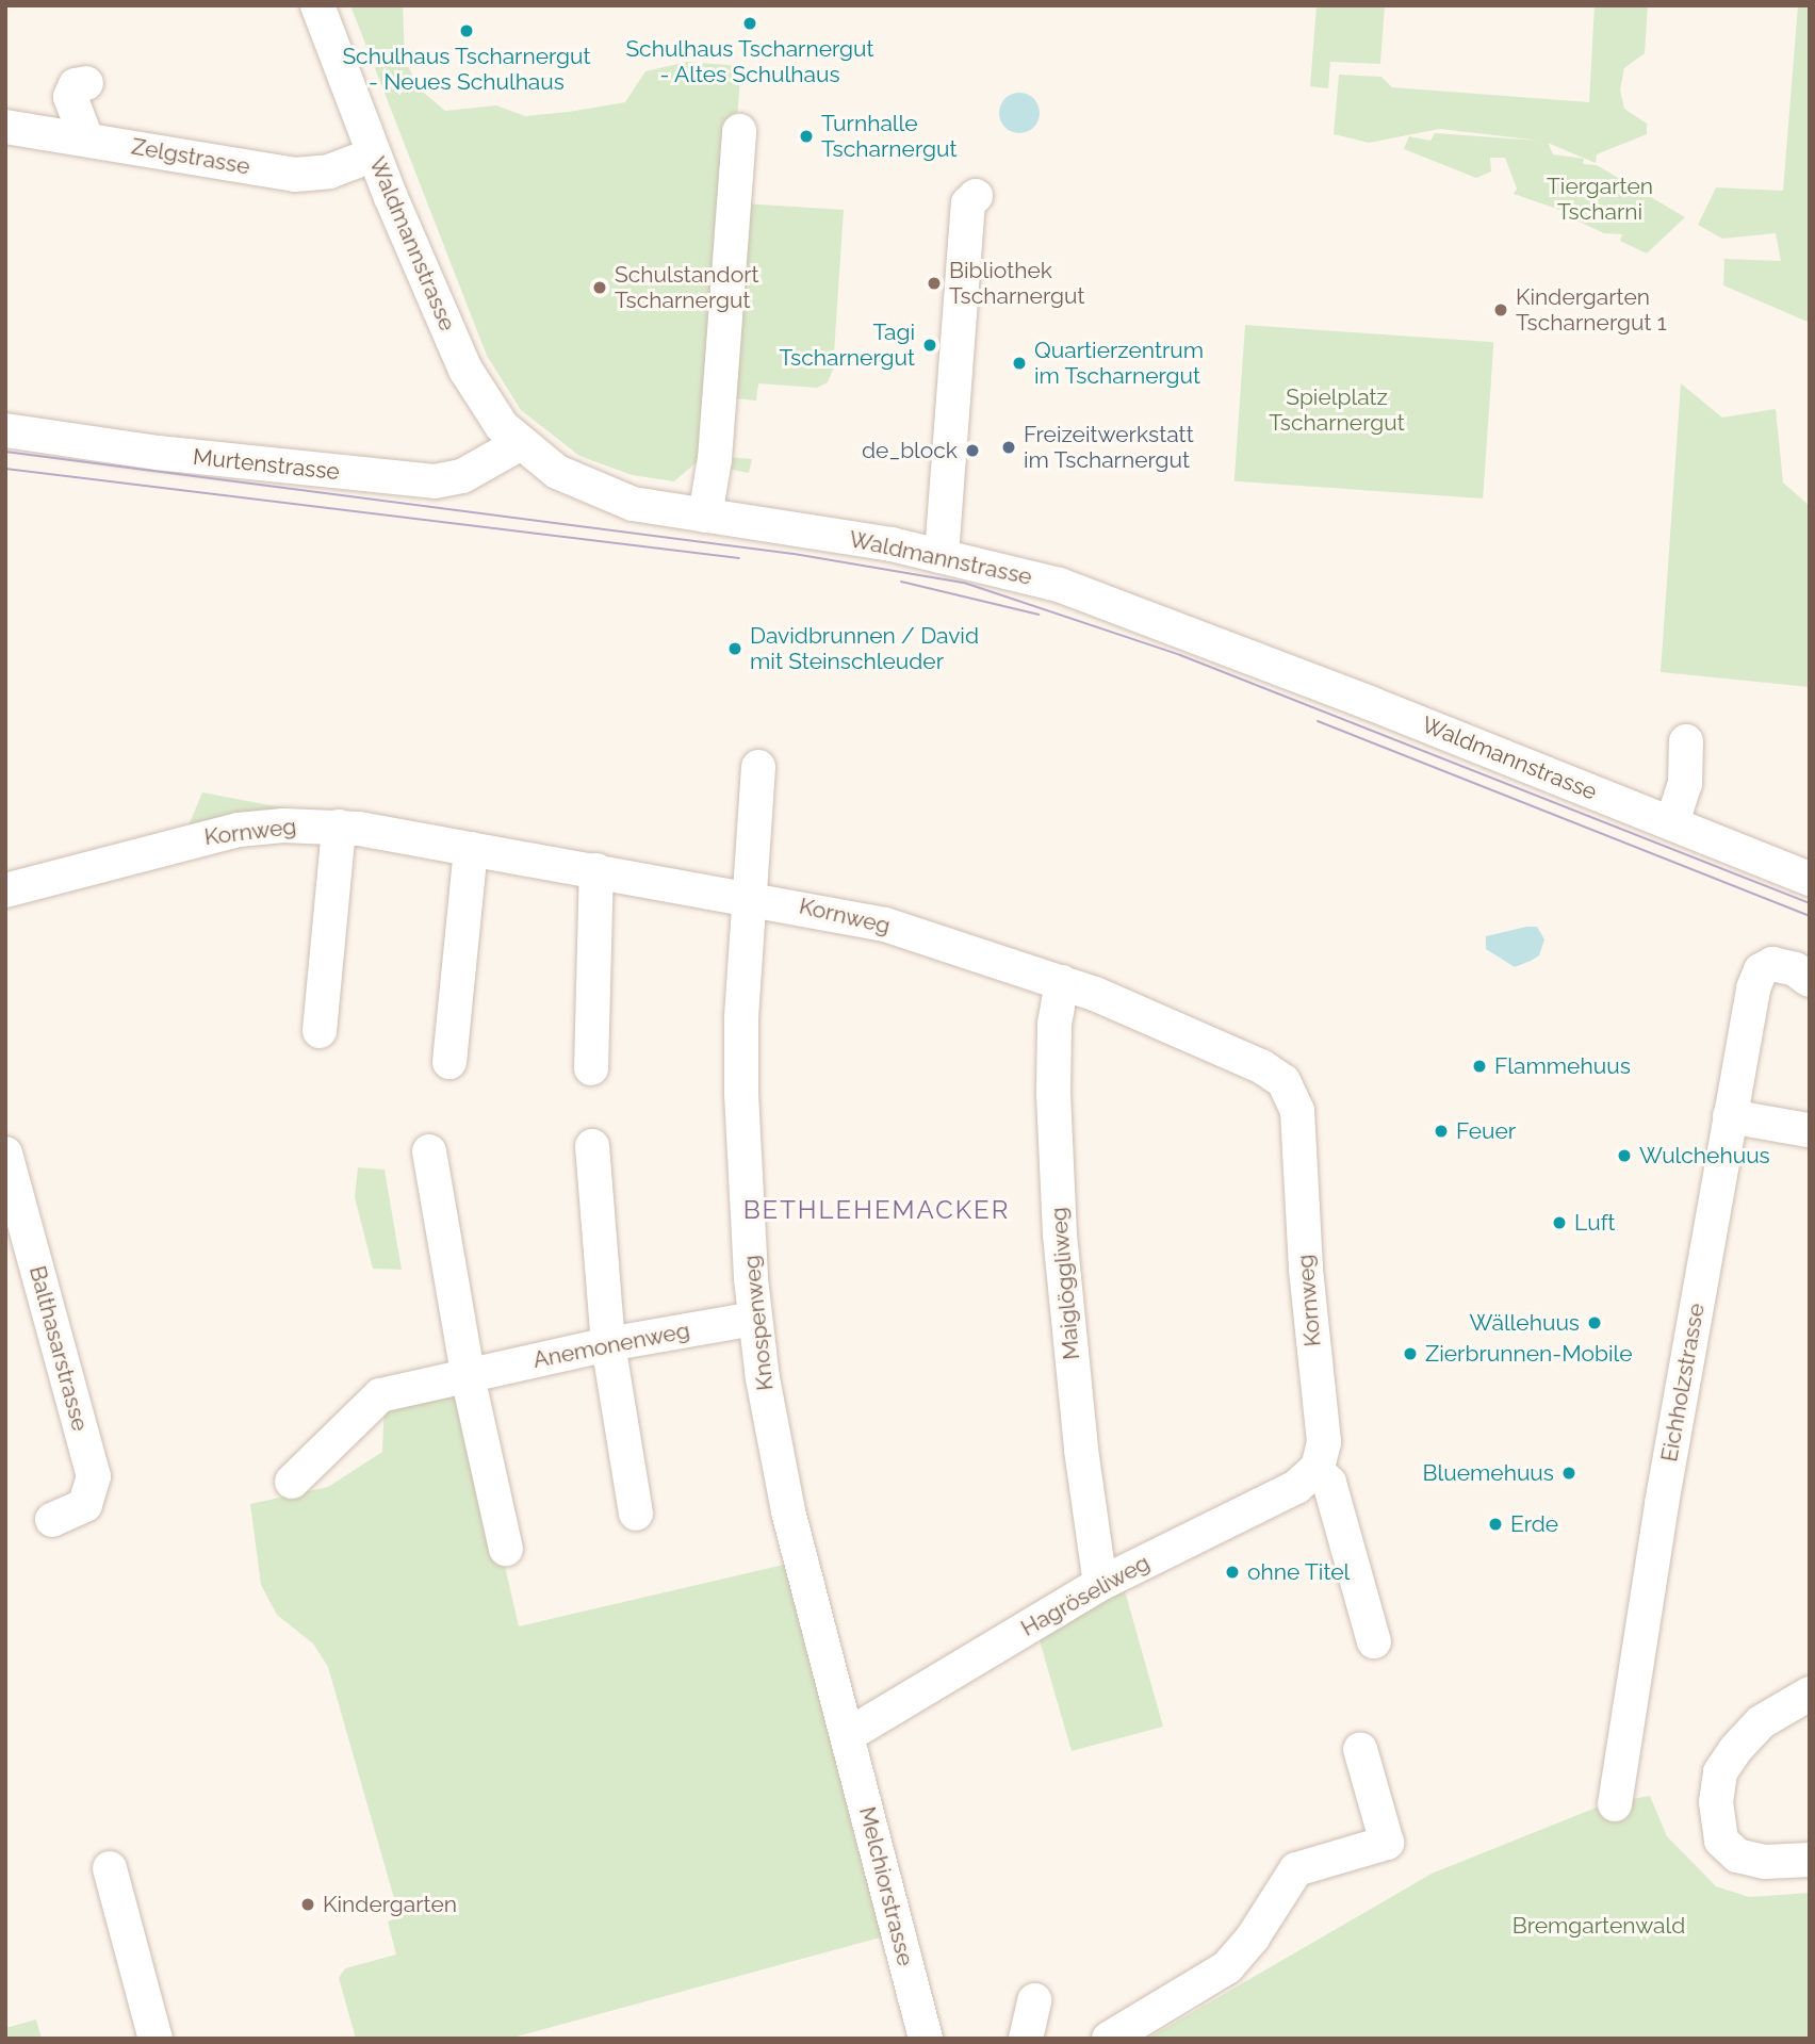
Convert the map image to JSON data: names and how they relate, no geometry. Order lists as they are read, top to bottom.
{
  "streets": {
    "street": [
      "Zelgstrasse",
      "Waldmannstrasse",
      "Murtenstrasse",
      "Kornweg",
      "Maiglöggliweg",
      "Knospenweg",
      "Anemonenweg",
      "Balthasarstrasse",
      "Eichholzstrasse",
      "Hagröseliweg",
      "Melchiorstrasse"
    ]
  },
  "crossings": [
    ["Zelgstrasse", "Waldmannstrasse"],
    ["Waldmannstrasse", "Murtenstrasse"],
    ["Kornweg", "Maiglöggliweg"],
    ["Kornweg", "Knospenweg"],
    ["Kornweg", "Hagröseliweg"],
    ["Maiglöggliweg", "Hagröseliweg"],
    ["Knospenweg", "Anemonenweg"],
    ["Knospenweg", "Hagröseliweg"],
    ["Knospenweg", "Melchiorstrasse"],
    ["Hagröseliweg", "Melchiorstrasse"]
  ],
  "districts": ["BETHLEHEMACKER"],
  "parks": ["Tiergarten Tscharni", "Spielplatz Tscharnergut", "Bremgartenwald"],
  "places": [
    "Schulhaus Tscharnergut - Altes Schulhaus",
    "Schulhaus Tscharnergut - Neues Schulhaus",
    "Turnhalle Tscharnergut",
    "Bibliothek Tscharnergut",
    "Schulstandort Tscharnergut",
    "Kindergarten Tscharnergut 1",
    "Tagi Tscharnergut",
    "Quartierzentrum im Tscharnergut",
    "Freizeitwerkstatt im Tscharnergut",
    "de_block",
    "Davidbrunnen / David mit Steinschleuder",
    "Flammehuus",
    "Feuer",
    "Wulchehuus",
    "Luft",
    "Wällehuus",
    "Zierbrunnen-Mobile",
    "Bluemehuus",
    "Erde",
    "ohne Titel",
    "Kindergarten"
  ]
}
